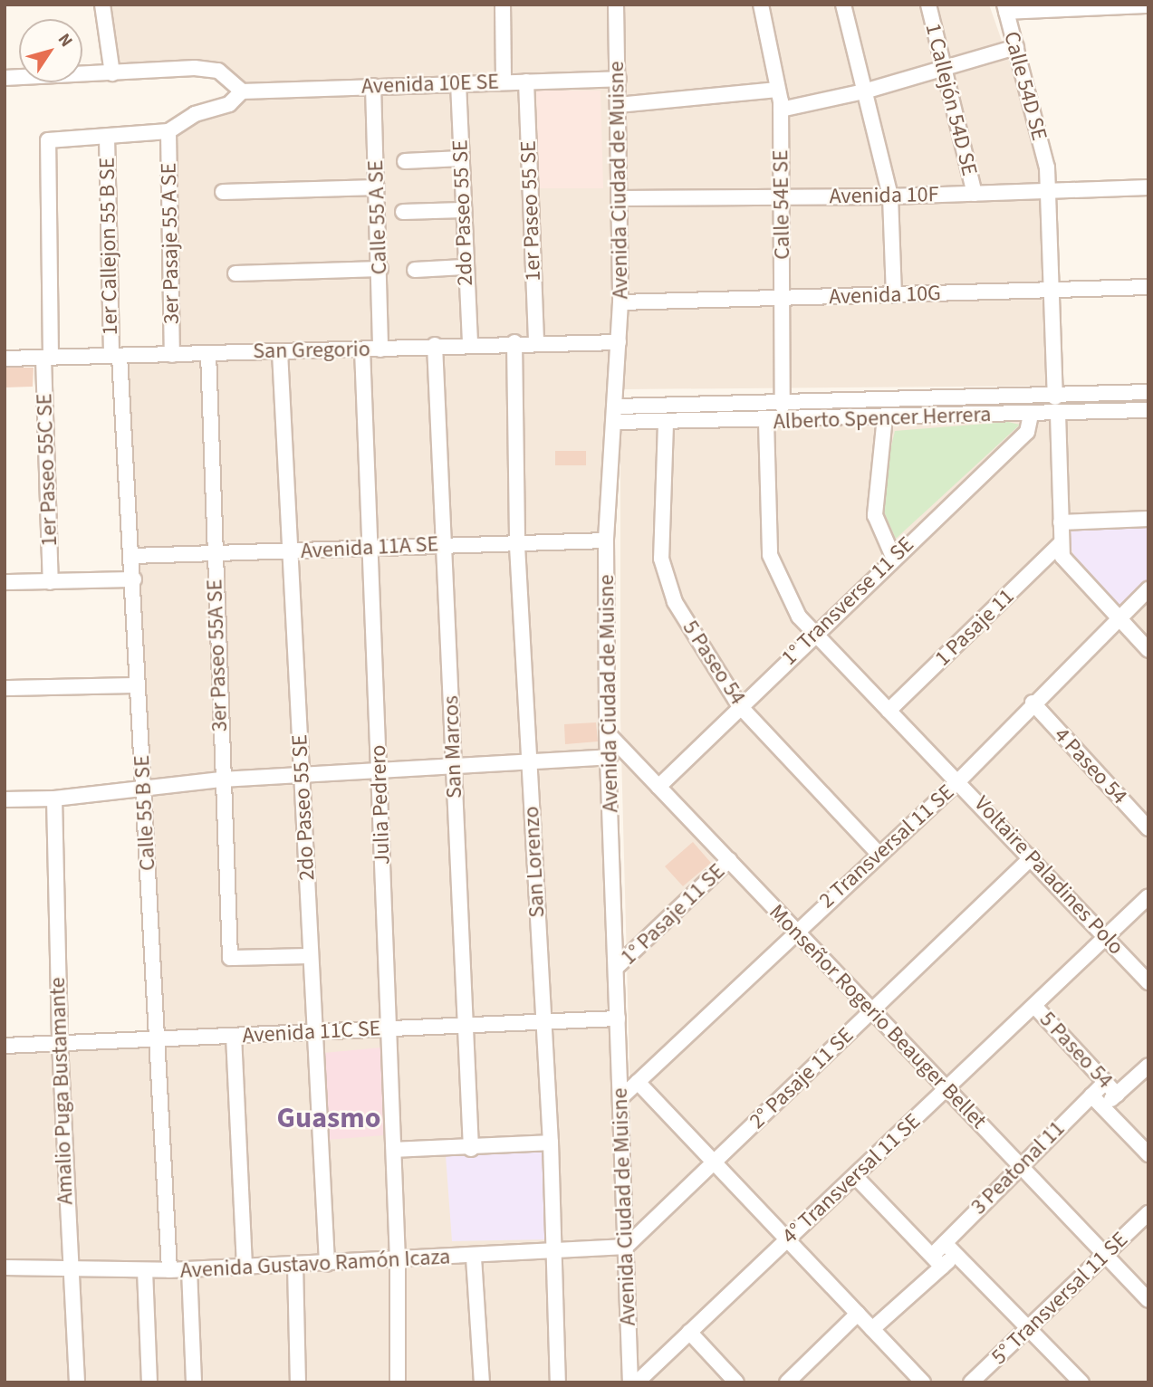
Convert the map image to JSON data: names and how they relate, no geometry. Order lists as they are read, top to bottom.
{
  "streets": {
    "street": [
      "Avenida 10E SE",
      "Calle 54D SE",
      "1 Callejón 54D SE",
      "Avenida Ciudad de Muisne",
      "Avenida 10F",
      "Calle 54E SE",
      "1er Paseo 55 SE",
      "2do Paseo 55 SE",
      "Calle 55 A SE",
      "3er Pasaje 55 A SE",
      "1er Callejon 55 B SE",
      "Avenida 10G",
      "San Gregorio",
      "Alberto Spencer Herrera",
      "1er Paseo 55C SE",
      "Avenida 11A SE",
      "1° Transverse 11 SE",
      "1 Pasaje 11",
      "3er Paseo 55A SE",
      "5 Paseo 54",
      "San Marcos",
      "4 Paseo 54",
      "Julia Pedrero",
      "Calle 55 B SE",
      "2 Transversal 11 SE",
      "San Lorenzo",
      "Voltaire Paladines Polo",
      "1° Pasaje 11 SE",
      "Monseñor Rogerio Beauger Bellet",
      "Avenida 11C SE",
      "2° Pasaje 11 SE",
      "Amalio Puga Bustamante",
      "3 Peatonal 11",
      "4° Transversal 11 SE",
      "Avenida Gustavo Ramón Icaza",
      "5° Transversal 11 SE"
    ]
  },
  "crossings": [
    ["Avenida 10E SE", "Avenida Ciudad de Muisne"],
    ["Avenida 10E SE", "1er Paseo 55 SE"],
    ["Avenida 10E SE", "2do Paseo 55 SE"],
    ["Avenida 10E SE", "Calle 55 A SE"],
    ["Calle 54D SE", "Avenida 10F"],
    ["Calle 54D SE", "Avenida 10G"],
    ["Calle 54D SE", "Alberto Spencer Herrera"],
    ["1 Callejón 54D SE", "Avenida 10F"],
    ["Avenida Ciudad de Muisne", "Avenida 10F"],
    ["Avenida Ciudad de Muisne", "Avenida 10G"],
    ["Avenida Ciudad de Muisne", "San Gregorio"],
    ["Avenida Ciudad de Muisne", "Alberto Spencer Herrera"],
    ["Avenida Ciudad de Muisne", "Avenida 11A SE"],
    ["Avenida Ciudad de Muisne", "2 Transversal 11 SE"],
    ["Avenida Ciudad de Muisne", "1° Pasaje 11 SE"],
    ["Avenida Ciudad de Muisne", "Monseñor Rogerio Beauger Bellet"],
    ["Avenida Ciudad de Muisne", "Avenida 11C SE"],
    ["Avenida Ciudad de Muisne", "2° Pasaje 11 SE"],
    ["Avenida Ciudad de Muisne", "Avenida Gustavo Ramón Icaza"],
    ["Avenida 10F", "Calle 54E SE"],
    ["Calle 54E SE", "Avenida 10G"],
    ["Calle 54E SE", "Alberto Spencer Herrera"],
    ["1er Paseo 55 SE", "San Gregorio"],
    ["2do Paseo 55 SE", "San Gregorio"],
    ["2do Paseo 55 SE", "Avenida 11A SE"],
    ["2do Paseo 55 SE", "3er Paseo 55A SE"],
    ["2do Paseo 55 SE", "Avenida 11C SE"],
    ["2do Paseo 55 SE", "Avenida Gustavo Ramón Icaza"],
    ["Calle 55 A SE", "San Gregorio"],
    ["3er Pasaje 55 A SE", "San Gregorio"],
    ["1er Callejon 55 B SE", "San Gregorio"],
    ["1er Callejon 55 B SE", "1er Paseo 55C SE"],
    ["1er Callejon 55 B SE", "Calle 55 B SE"],
    ["San Gregorio", "1er Paseo 55C SE"],
    ["San Gregorio", "3er Paseo 55A SE"],
    ["San Gregorio", "San Marcos"],
    ["San Gregorio", "Julia Pedrero"],
    ["San Gregorio", "Calle 55 B SE"],
    ["San Gregorio", "San Lorenzo"],
    ["Alberto Spencer Herrera", "1° Transverse 11 SE"],
    ["Alberto Spencer Herrera", "5 Paseo 54"],
    ["Alberto Spencer Herrera", "Voltaire Paladines Polo"],
    ["Avenida 11A SE", "3er Paseo 55A SE"],
    ["Avenida 11A SE", "San Marcos"],
    ["Avenida 11A SE", "Julia Pedrero"],
    ["Avenida 11A SE", "Calle 55 B SE"],
    ["Avenida 11A SE", "San Lorenzo"],
    ["1° Transverse 11 SE", "5 Paseo 54"],
    ["1° Transverse 11 SE", "Voltaire Paladines Polo"],
    ["1° Transverse 11 SE", "Monseñor Rogerio Beauger Bellet"],
    ["1 Pasaje 11", "Voltaire Paladines Polo"],
    ["5 Paseo 54", "2 Transversal 11 SE"],
    ["5 Paseo 54", "3 Peatonal 11"],
    ["5 Paseo 54", "4° Transversal 11 SE"],
    ["San Marcos", "Avenida 11C SE"],
    ["4 Paseo 54", "2 Transversal 11 SE"],
    ["Julia Pedrero", "Avenida 11C SE"],
    ["Julia Pedrero", "Avenida Gustavo Ramón Icaza"],
    ["Calle 55 B SE", "Avenida 11C SE"],
    ["Calle 55 B SE", "Avenida Gustavo Ramón Icaza"],
    ["2 Transversal 11 SE", "Voltaire Paladines Polo"],
    ["2 Transversal 11 SE", "Monseñor Rogerio Beauger Bellet"],
    ["San Lorenzo", "Avenida 11C SE"],
    ["San Lorenzo", "Avenida Gustavo Ramón Icaza"],
    ["Voltaire Paladines Polo", "2° Pasaje 11 SE"],
    ["Voltaire Paladines Polo", "4° Transversal 11 SE"],
    ["1° Pasaje 11 SE", "Monseñor Rogerio Beauger Bellet"],
    ["Monseñor Rogerio Beauger Bellet", "2° Pasaje 11 SE"],
    ["Monseñor Rogerio Beauger Bellet", "3 Peatonal 11"],
    ["Monseñor Rogerio Beauger Bellet", "4° Transversal 11 SE"],
    ["Monseñor Rogerio Beauger Bellet", "5° Transversal 11 SE"],
    ["Avenida 11C SE", "Amalio Puga Bustamante"],
    ["2° Pasaje 11 SE", "Avenida Gustavo Ramón Icaza"],
    ["Amalio Puga Bustamante", "Avenida Gustavo Ramón Icaza"]
  ],
  "districts": ["Guasmo"],
  "north": "top right"
}
